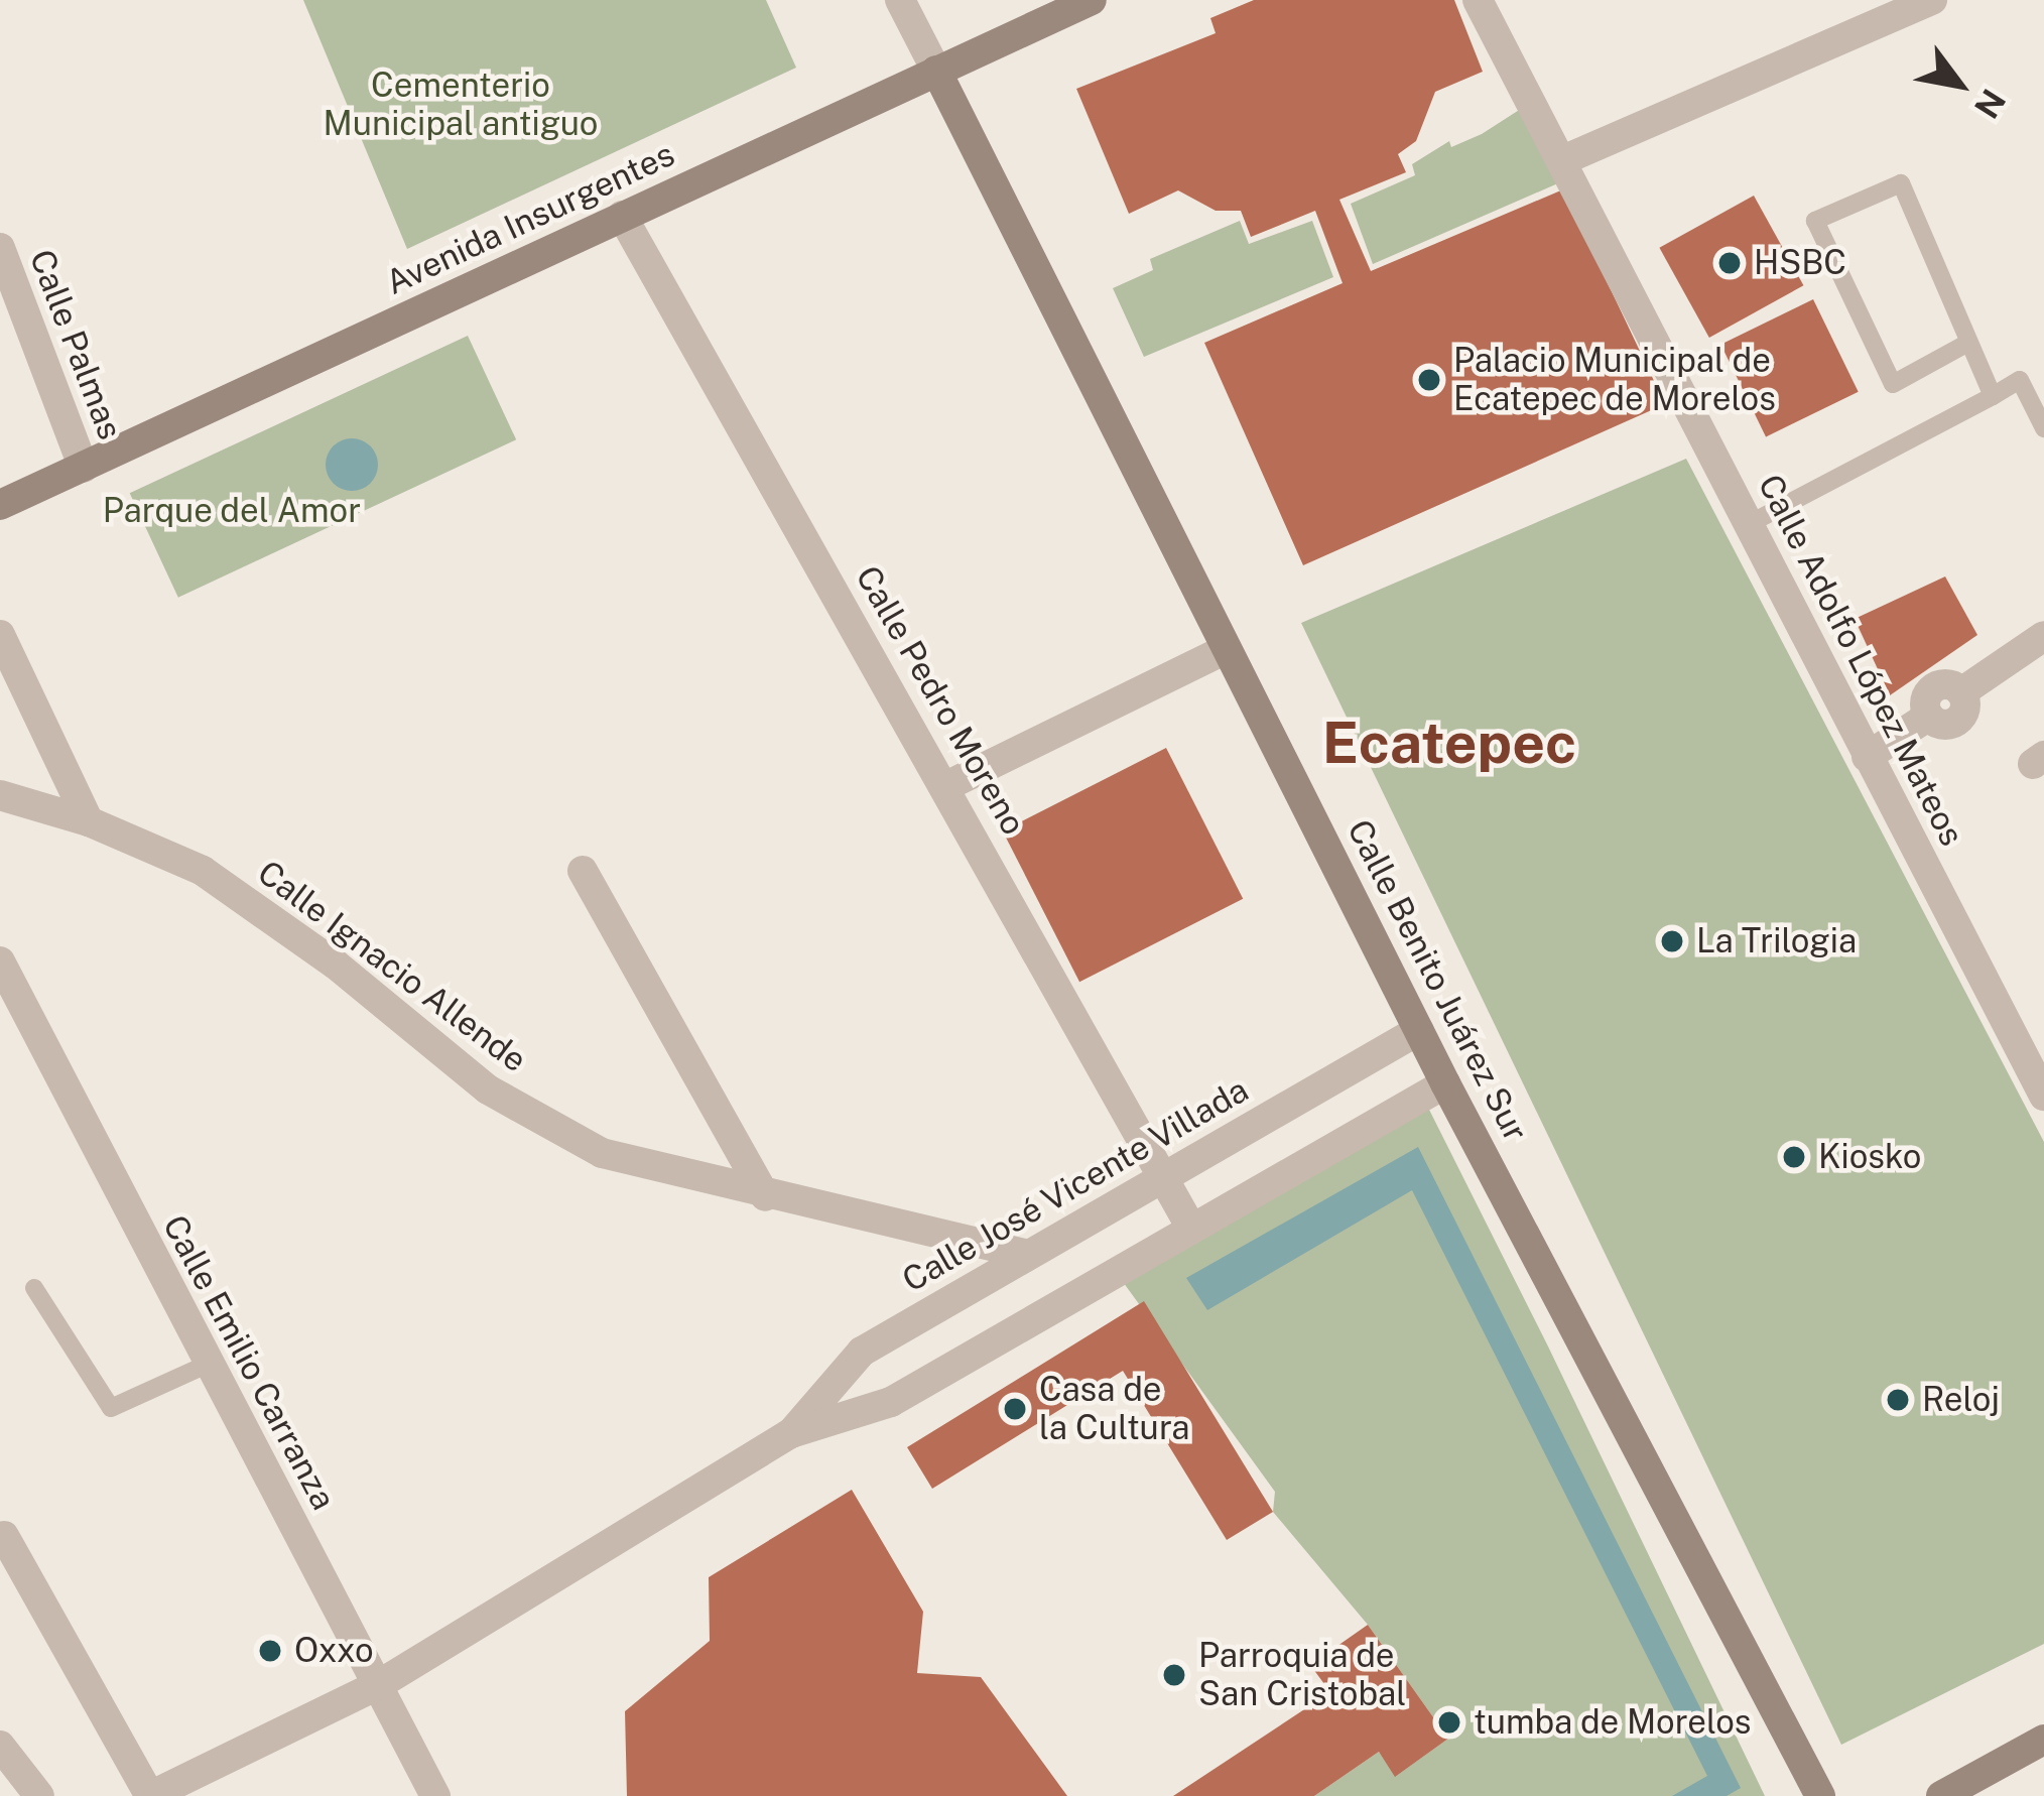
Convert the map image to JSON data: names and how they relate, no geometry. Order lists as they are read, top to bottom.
{
  "streets": {
    "street": [
      "Avenida Insurgentes",
      "Calle Palmas",
      "Calle Adolfo López Mateos",
      "Calle Pedro Moreno",
      "Calle Ignacio Allende",
      "Calle Benito Juárez Sur",
      "Calle José Vicente Villada",
      "Calle Emilio Carranza"
    ]
  },
  "crossings": [
    ["Avenida Insurgentes", "Calle Palmas"],
    ["Avenida Insurgentes", "Calle Pedro Moreno"],
    ["Avenida Insurgentes", "Calle Benito Juárez Sur"],
    ["Calle Pedro Moreno", "Calle José Vicente Villada"],
    ["Calle Ignacio Allende", "Calle José Vicente Villada"],
    ["Calle Benito Juárez Sur", "Calle José Vicente Villada"],
    ["Calle José Vicente Villada", "Calle Emilio Carranza"]
  ],
  "districts": ["Ecatepec"],
  "parks": ["Cementerio Municipal antiguo", "Parque del Amor"],
  "places": [
    "HSBC",
    "Palacio Municipal de Ecatepec de Morelos",
    "La Trilogia",
    "Kiosko",
    "Reloj",
    "Casa de la Cultura",
    "Oxxo",
    "Parroquia de San Cristobal",
    "tumba de Morelos"
  ],
  "north": "bottom right"
}
